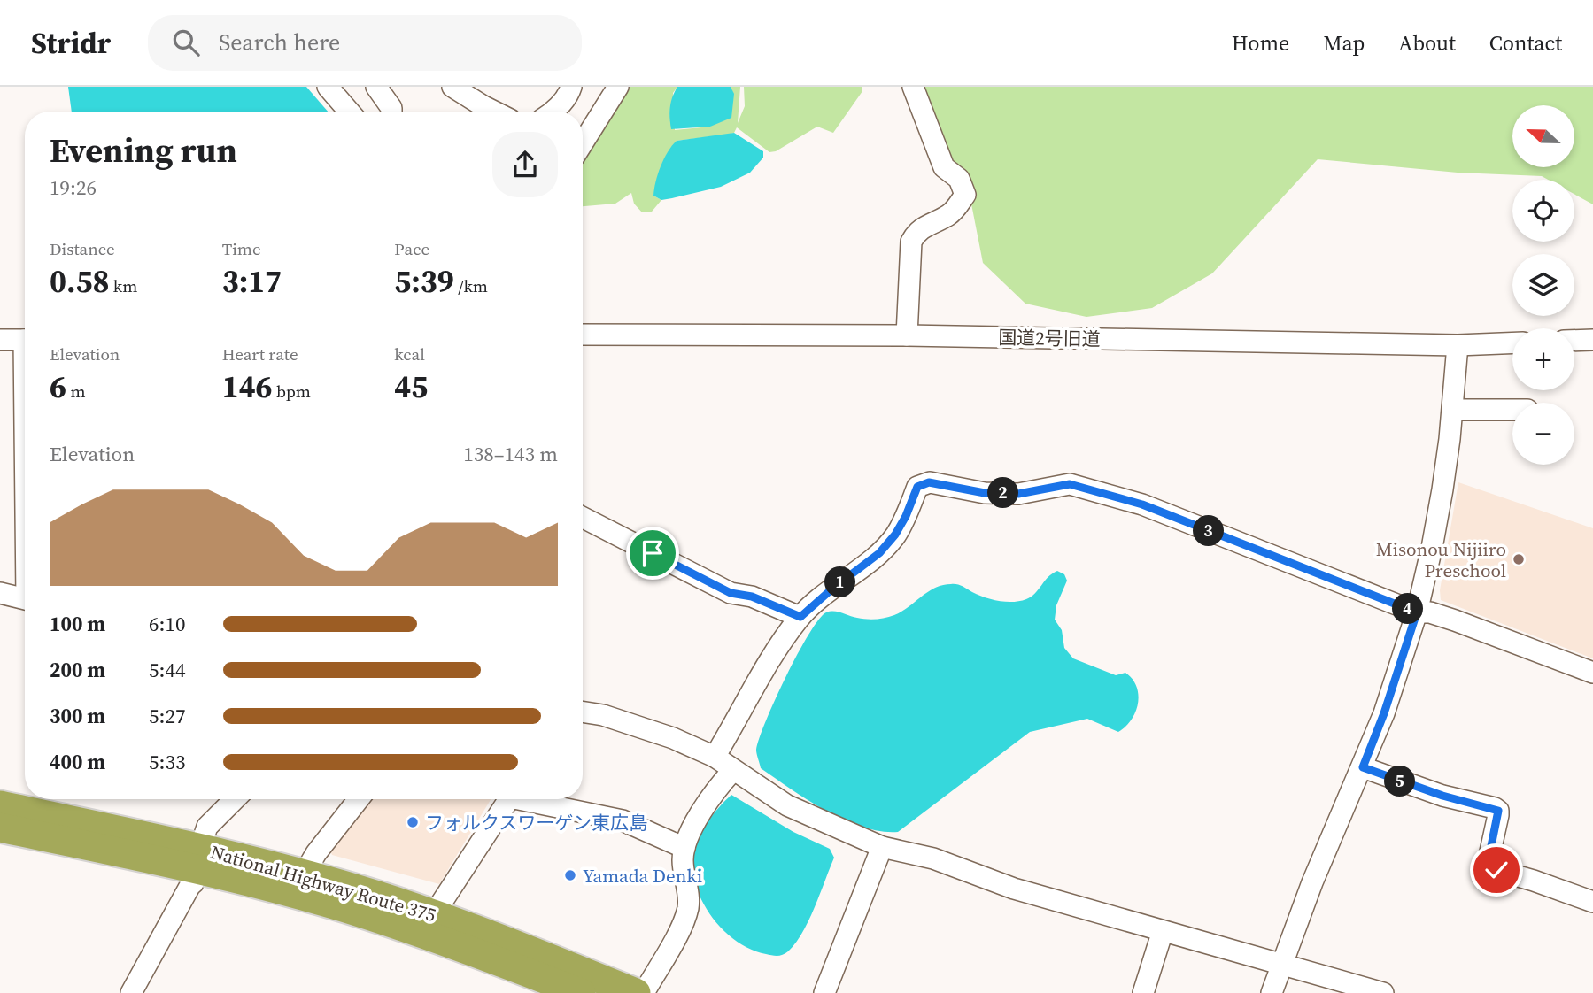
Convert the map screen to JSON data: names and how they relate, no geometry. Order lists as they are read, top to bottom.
{
  "streets": {
    "highway": ["National Highway Route 375"],
    "street": ["国道2号旧道"]
  },
  "places": ["Misonou Nijiiro Preschool", "フォルクスワーゲン東広島", "Yamada Denki"],
  "north": "left",
  "page": {
    "header": "Stridr",
    "search": "Search here",
    "nav": [
      "Home",
      "Map",
      "About",
      "Contact"
    ],
    "map_buttons": ["+", "−"],
    "heading": ["Evening run", "19:26"],
    "stats": [
      ["Distance", "0.58 km"],
      ["Time", "3:17"],
      ["Pace", "5:39 /km"],
      ["Elevation", "6 m"],
      ["Heart rate", "146 bpm"],
      ["kcal", "45"]
    ],
    "chart": ["Elevation", "138–143 m"],
    "pins": [
      "2",
      "3",
      "1",
      "4",
      "5"
    ],
    "list": [
      {
        "name": "100 m",
        "note": "6:10"
      },
      {
        "name": "200 m",
        "note": "5:44"
      },
      {
        "name": "300 m",
        "note": "5:27"
      },
      {
        "name": "400 m",
        "note": "5:33"
      }
    ]
  }
}
